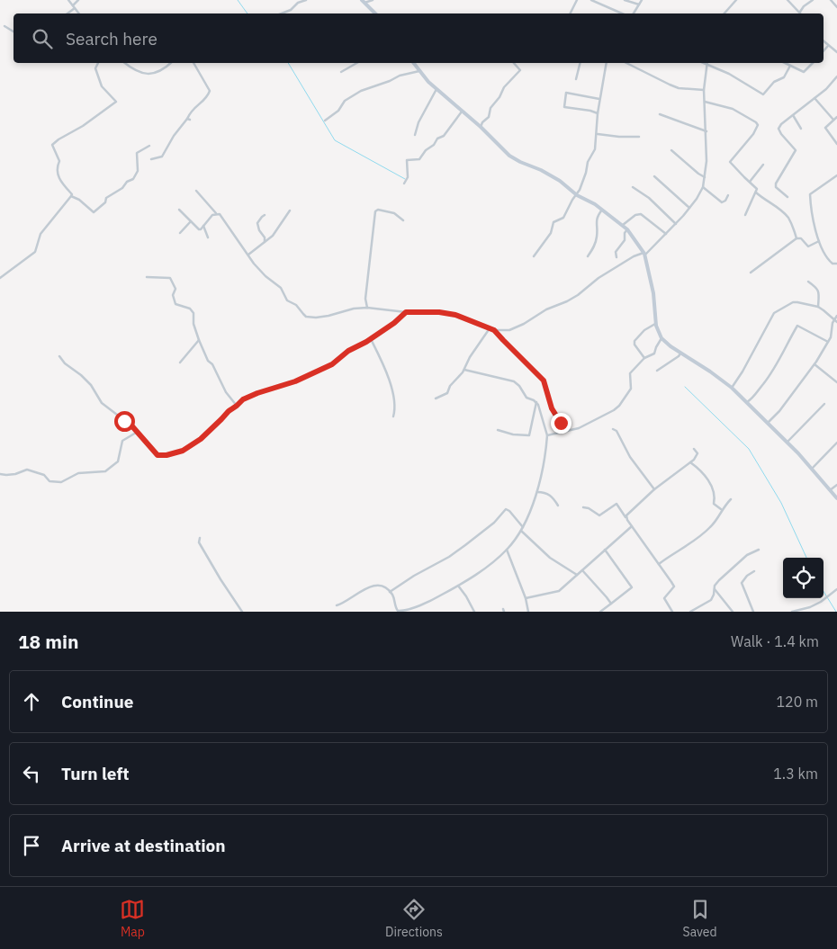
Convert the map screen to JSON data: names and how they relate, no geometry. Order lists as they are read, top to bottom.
{
  "page": {
    "search": "Search here",
    "heading": ["18 min", "Walk · 1.4 km"],
    "list": [
      ["Continue", "120 m"],
      ["Turn left", "1.3 km"],
      "Arrive at destination"
    ],
    "nav": ["Map", "Directions", "Saved"]
  }
}
